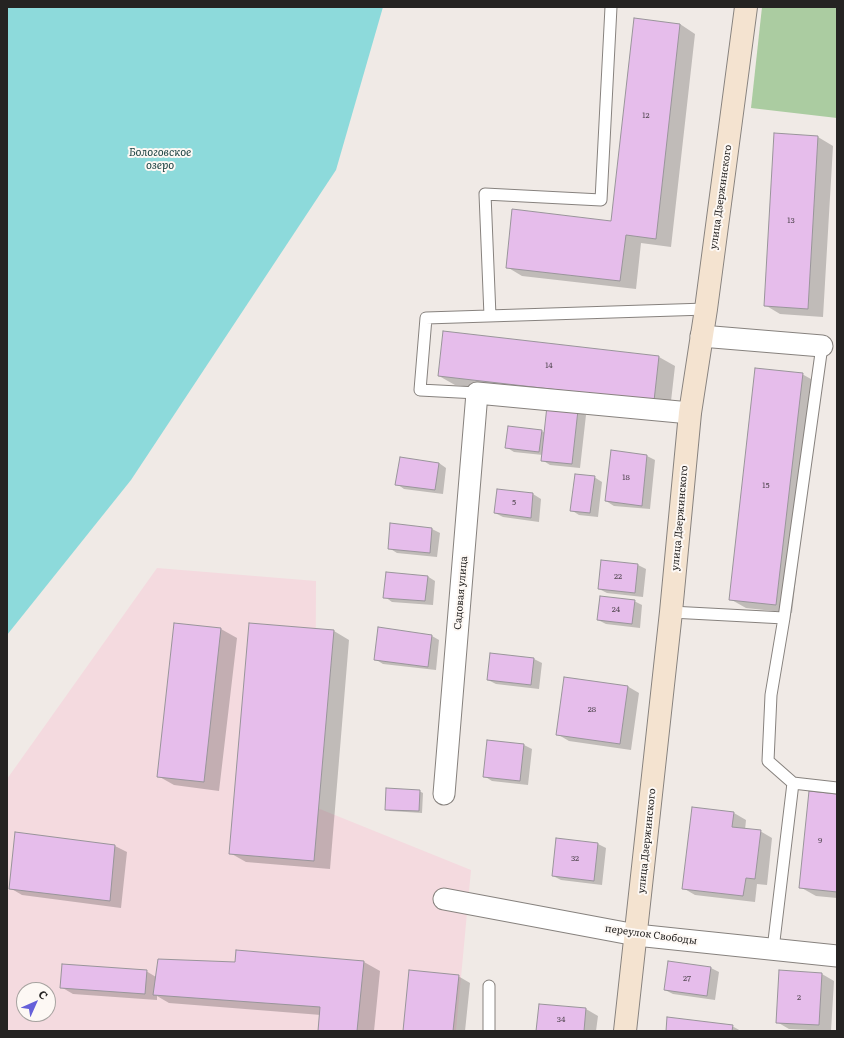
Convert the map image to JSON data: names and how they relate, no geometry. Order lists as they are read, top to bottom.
{
  "streets": {
    "main road": ["улица Дзержинского"],
    "street": ["Садовая улица", "переулок Свободы"]
  },
  "crossings": [
    ["улица Дзержинского", "переулок Свободы"]
  ],
  "water": ["Бологовское озеро"],
  "house_numbers": [
    "12",
    "13",
    "14",
    "18",
    "15",
    "5",
    "22",
    "24",
    "28",
    "9",
    "32",
    "27",
    "2",
    "34"
  ],
  "north": "top right"
}
